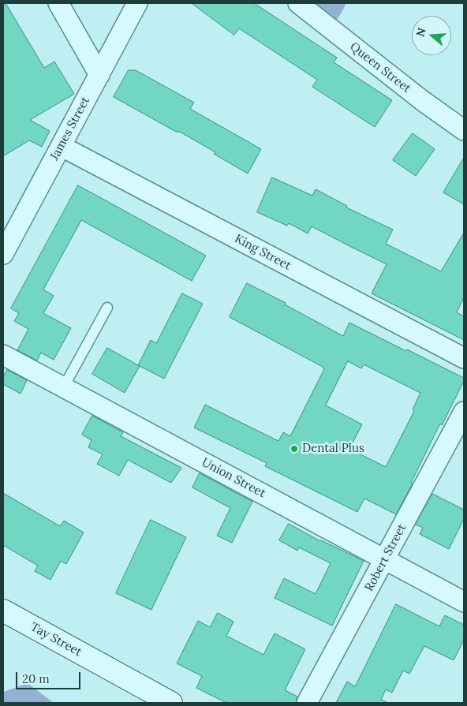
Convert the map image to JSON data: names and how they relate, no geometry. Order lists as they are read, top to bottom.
{
  "streets": {
    "main road": ["Tay Street"],
    "street": [
      "Queen Street",
      "James Street",
      "King Street",
      "Union Street",
      "Robert Street"
    ]
  },
  "crossings": [
    ["James Street", "King Street"],
    ["Union Street", "Robert Street"]
  ],
  "places": ["Dental Plus"],
  "scale_bar": "20 m",
  "north": "left"
}
